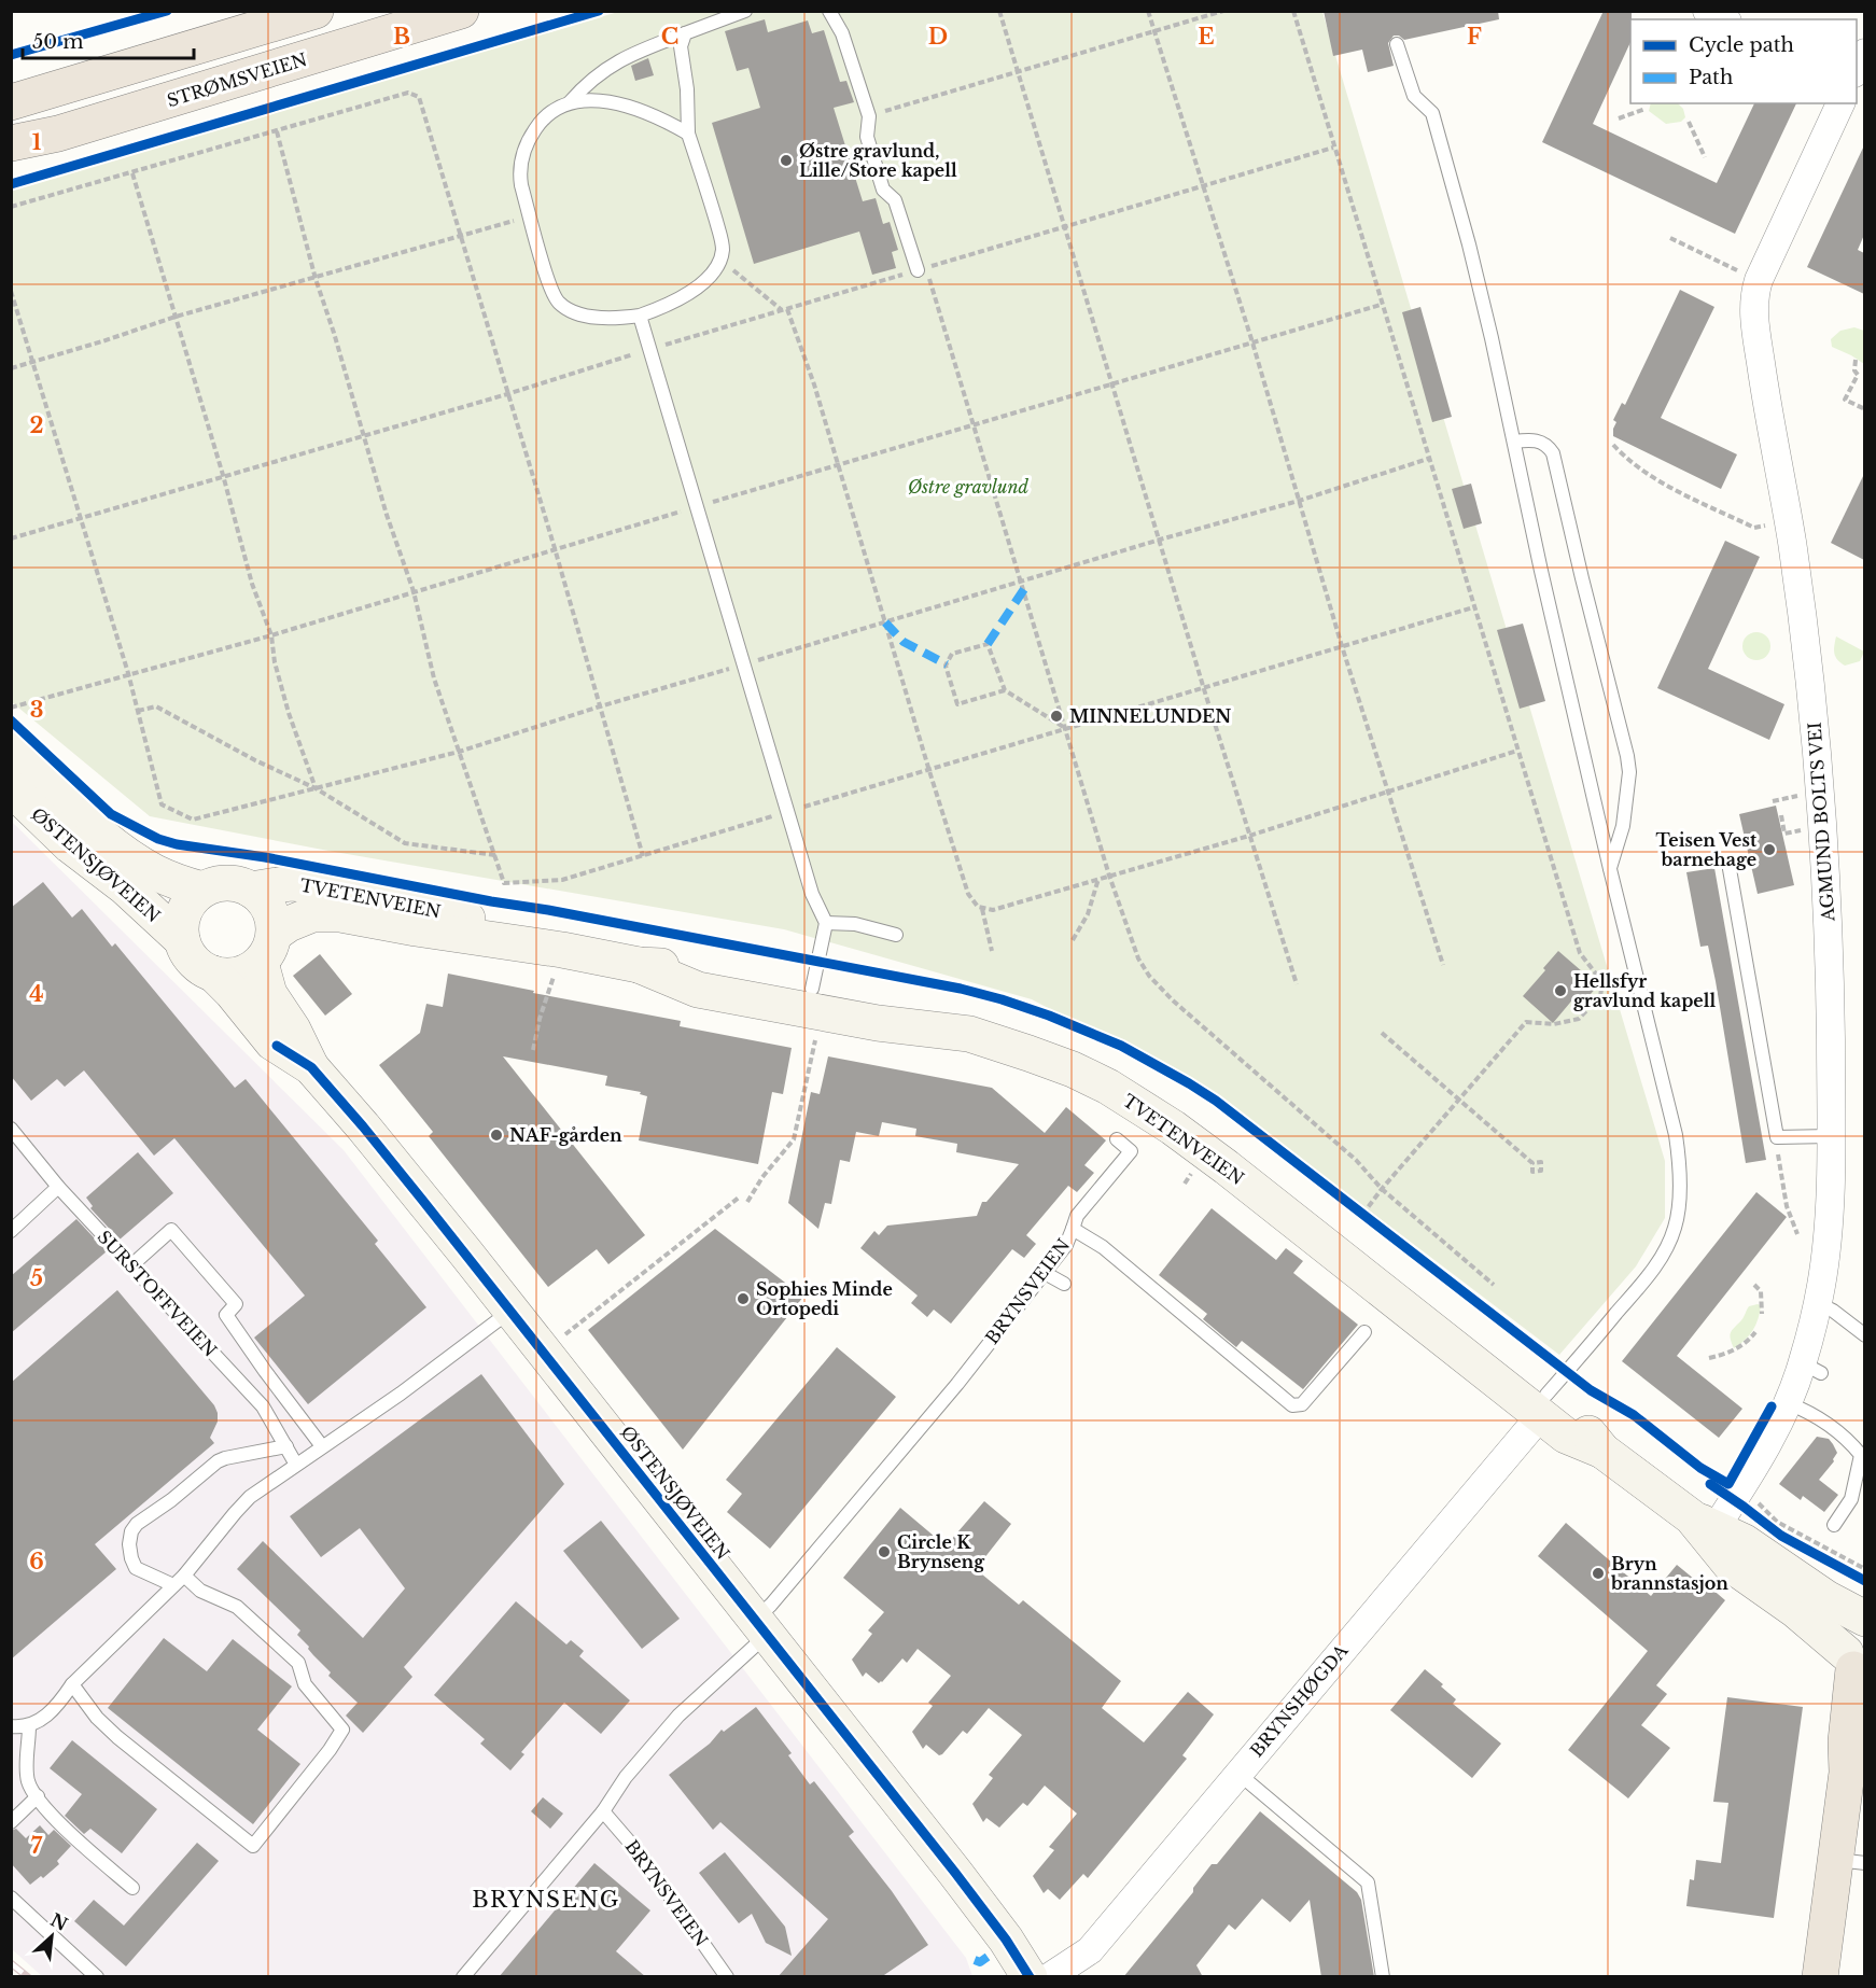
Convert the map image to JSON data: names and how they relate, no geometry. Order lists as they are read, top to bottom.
{
  "streets": {
    "highway": ["STRØMSVEIEN"],
    "main road": ["ØSTENSJØVEIEN", "TVETENVEIEN"],
    "street": ["AGMUND BOLTS VEI", "BRYNSHØGDA"],
    "lane": ["BRYNSVEIEN", "SURSTOFFVEIEN"]
  },
  "crossings": [
    ["AGMUND BOLTS VEI", "TVETENVEIEN"],
    ["ØSTENSJØVEIEN", "TVETENVEIEN"],
    ["ØSTENSJØVEIEN", "BRYNSVEIEN"],
    ["TVETENVEIEN", "BRYNSHØGDA"]
  ],
  "districts": ["BRYNSENG"],
  "parks": ["Østre gravlund"],
  "places": [
    "Østre gravlund, Lille/Store kapell",
    "MINNELUNDEN",
    "Teisen Vest barnehage",
    "Hellsfyr gravlund kapell",
    "NAF-gården",
    "Sophies Minde Ortopedi",
    "Circle K Brynseng",
    "Bryn brannstasjon"
  ],
  "legend": ["Cycle path", "Path"],
  "scale_bar": "50 m",
  "north": "top right",
  "grid": {
    "columns": [
      "B",
      "C",
      "D",
      "E",
      "F"
    ],
    "rows": [
      "1",
      "2",
      "3",
      "4",
      "5",
      "6",
      "7"
    ]
  }
}
